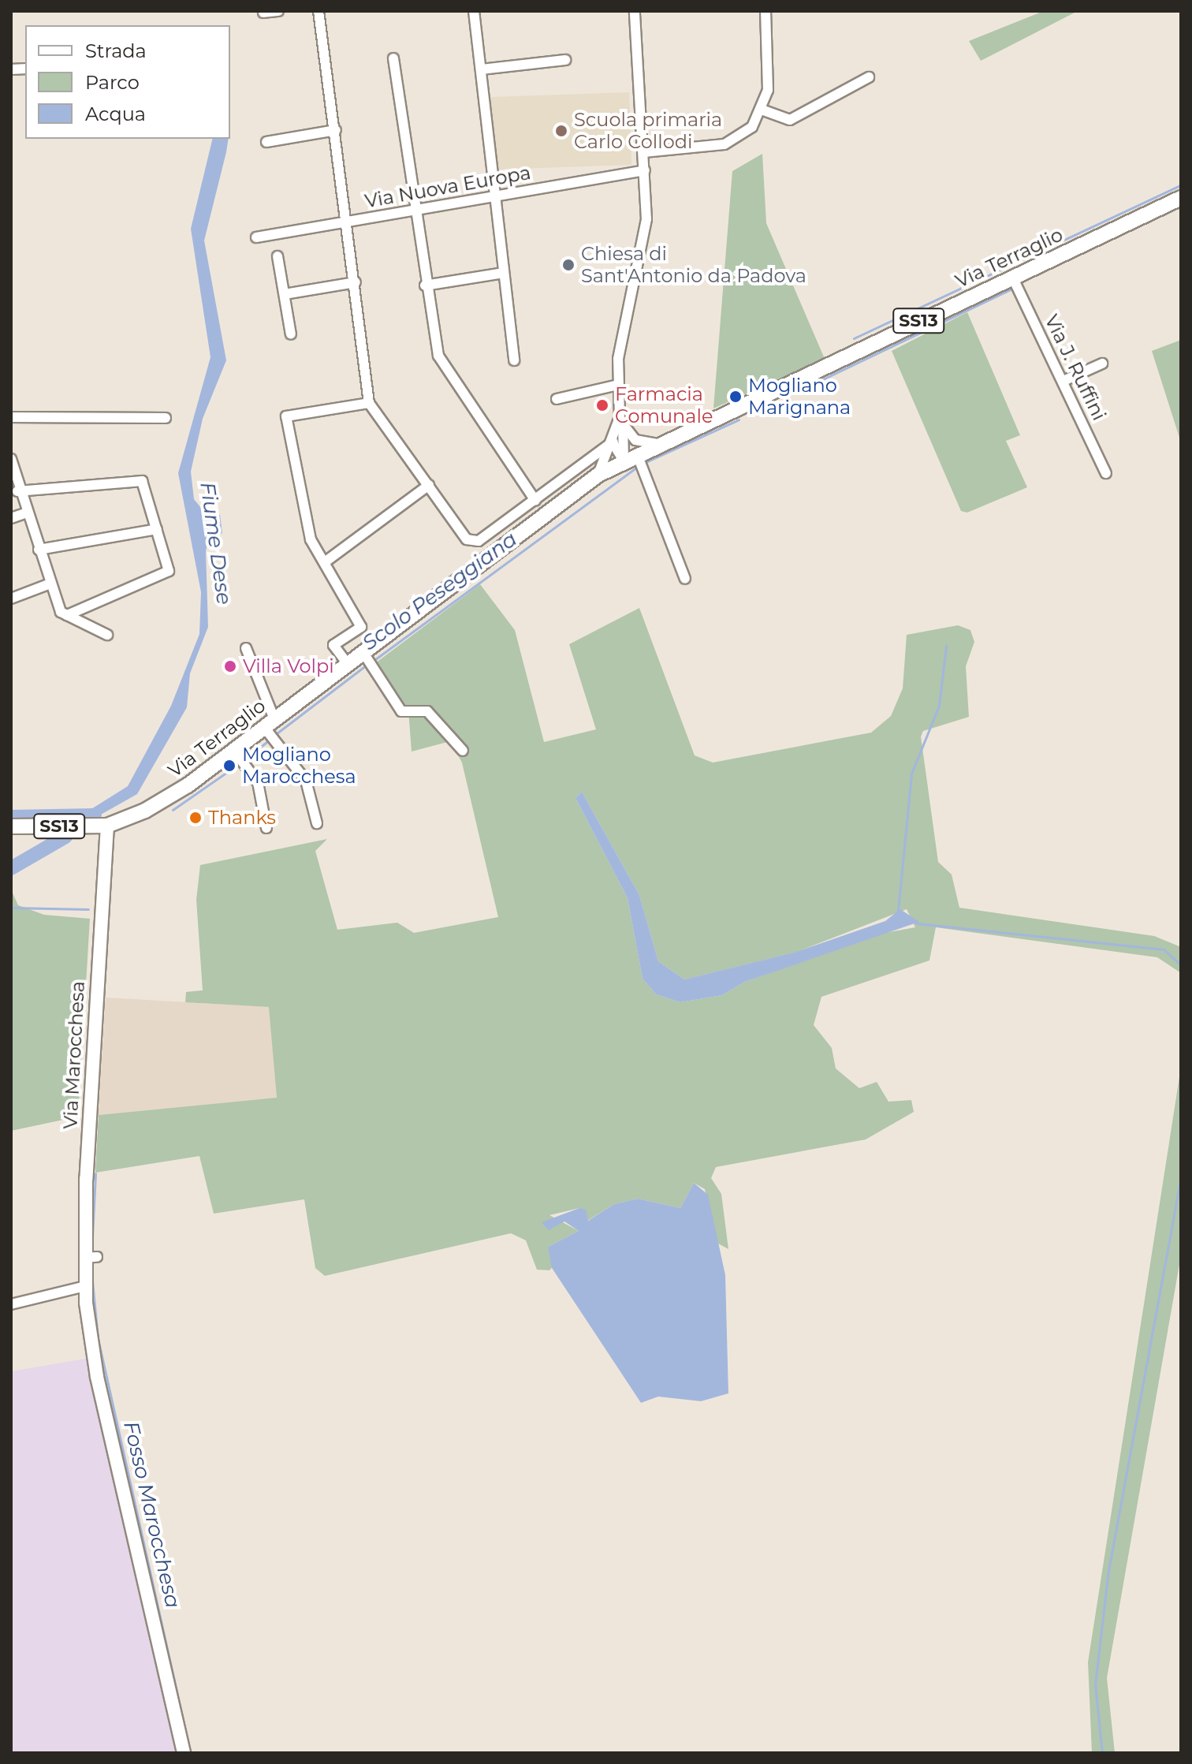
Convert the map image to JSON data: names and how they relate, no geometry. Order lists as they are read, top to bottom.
{
  "streets": {
    "main road": ["Via Terraglio", "SS13"],
    "street": ["Via Nuova Europa", "Via J. Ruffini", "Via Marocchesa"]
  },
  "crossings": [
    ["Via Terraglio", "Via J. Ruffini"],
    ["Via Terraglio", "Via Marocchesa"]
  ],
  "water": ["Fiume Dese", "Scolo Peseggiana", "Fosso Marocchesa"],
  "places": [
    "Scuola primaria Carlo Collodi",
    "Chiesa di Sant'Antonio da Padova",
    "Mogliano Marignana",
    "Farmacia Comunale",
    "Villa Volpi",
    "Mogliano Marocchesa",
    "Thanks"
  ],
  "legend": ["Strada", "Parco", "Acqua"]
}
